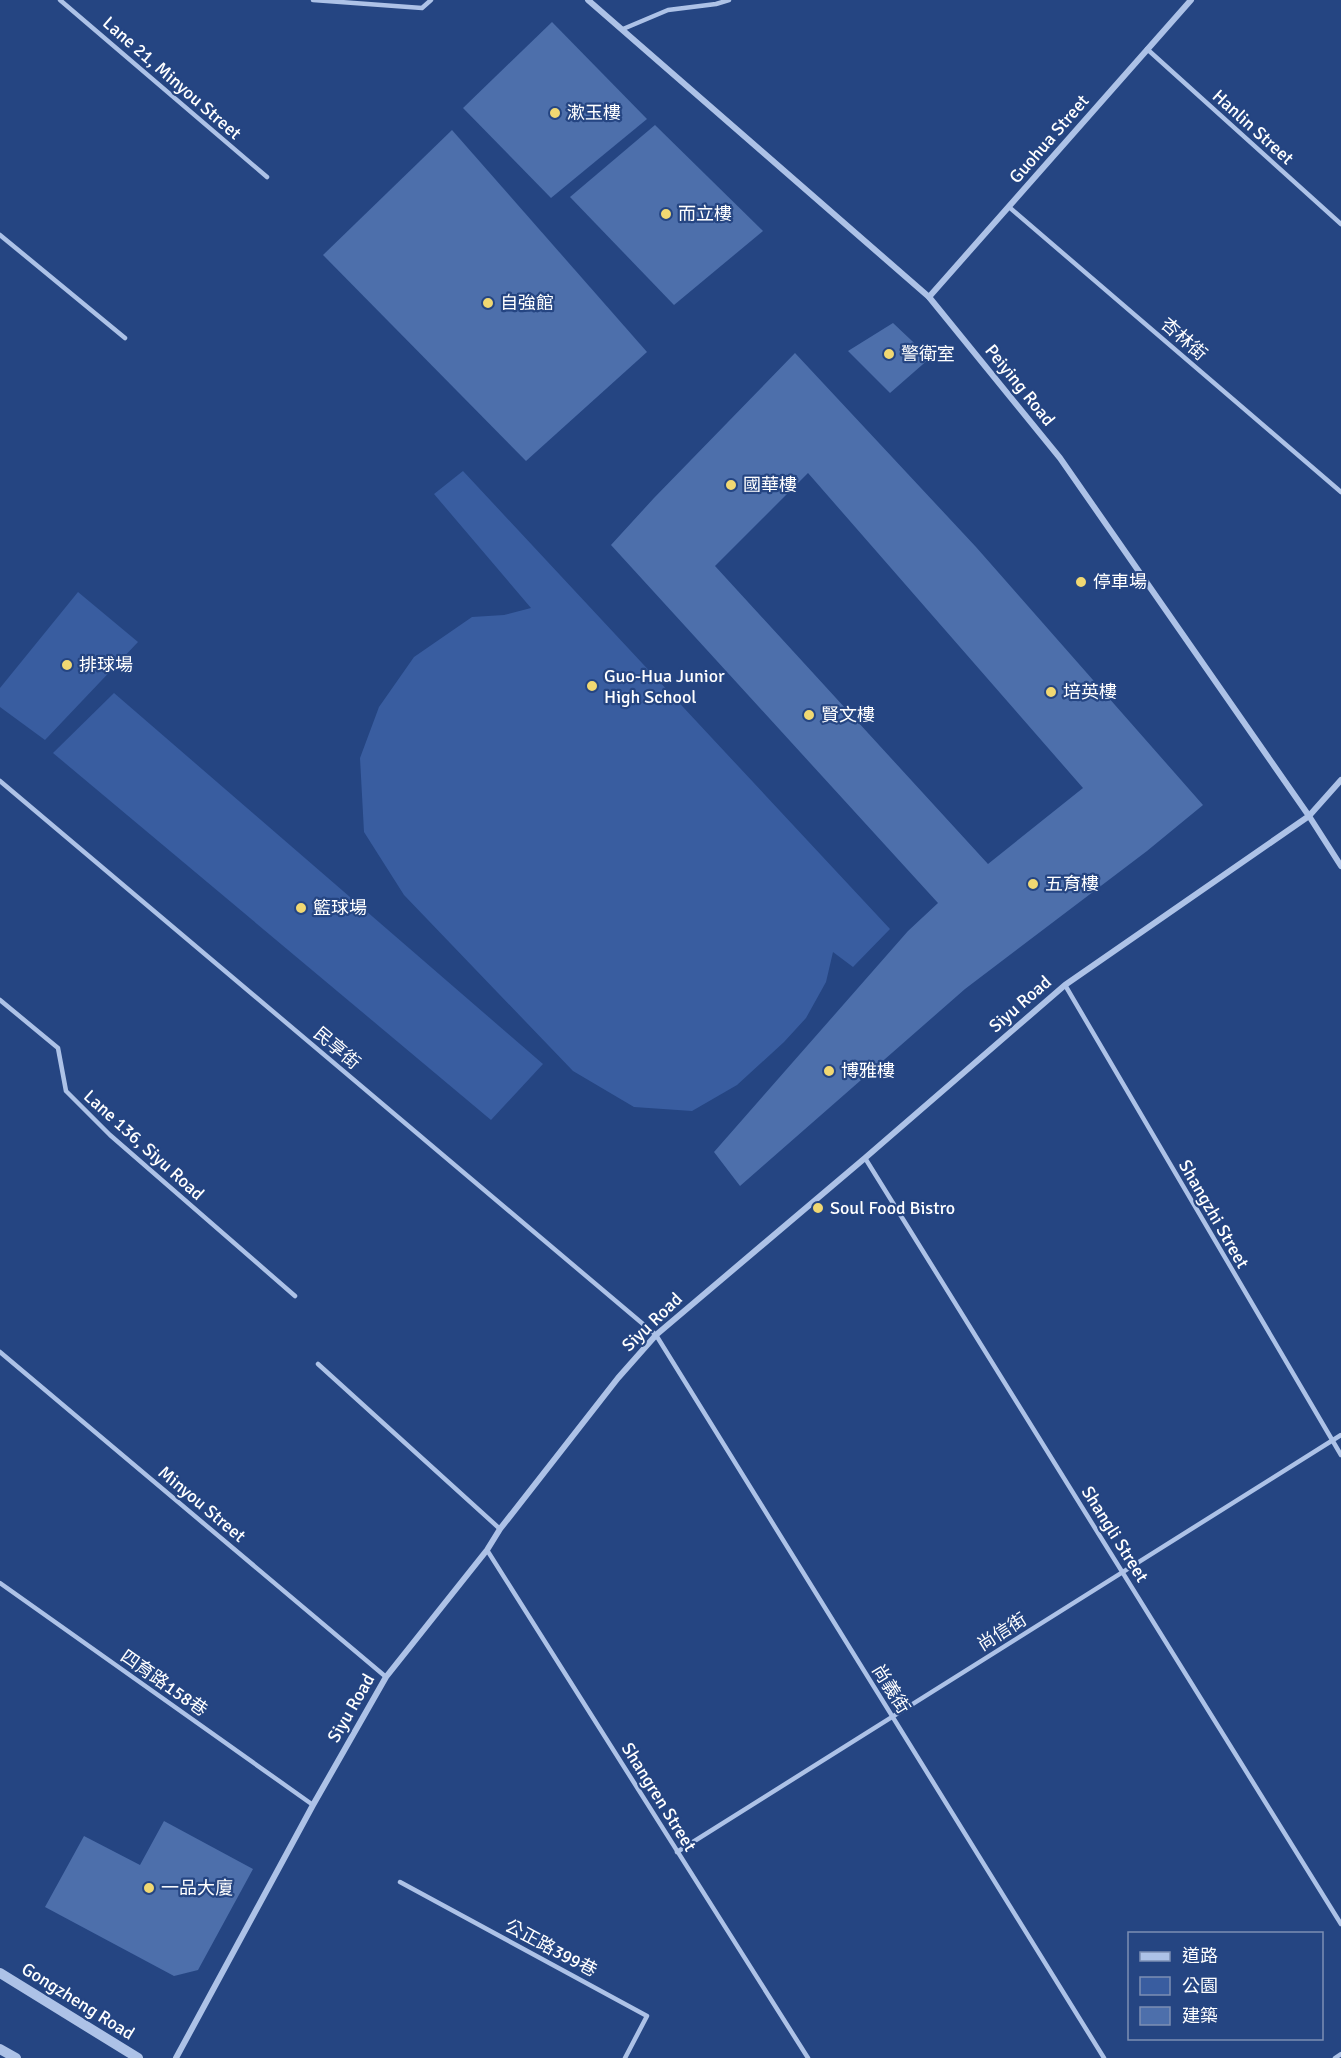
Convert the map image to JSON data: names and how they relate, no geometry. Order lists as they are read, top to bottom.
{
  "streets": {
    "street": [
      "Guohua Street",
      "Peiying Road",
      "Siyu Road",
      "Gongzheng Road"
    ],
    "lane": [
      "Lane 21, Minyou Street",
      "Hanlin Street",
      "杏林街",
      "民享街",
      "Lane 136, Siyu Road",
      "Shangzhi Street",
      "Minyou Street",
      "Shangli Street",
      "尚信街",
      "四育路158巷",
      "尚義街",
      "Shangren Street",
      "公正路399巷"
    ]
  },
  "crossings": [
    ["Hanlin Street", "Guohua Street"],
    ["Guohua Street", "杏林街"],
    ["Guohua Street", "Peiying Road"],
    ["Peiying Road", "Siyu Road"],
    ["Siyu Road", "民享街"],
    ["Siyu Road", "Shangzhi Street"],
    ["Siyu Road", "Minyou Street"],
    ["Siyu Road", "Shangli Street"],
    ["Siyu Road", "四育路158巷"],
    ["Siyu Road", "尚義街"],
    ["Siyu Road", "Shangren Street"],
    ["民享街", "尚義街"],
    ["Shangzhi Street", "尚信街"],
    ["Shangli Street", "尚信街"],
    ["尚信街", "尚義街"],
    ["尚信街", "Shangren Street"]
  ],
  "places": [
    "漱玉樓",
    "而立樓",
    "自強館",
    "警衛室",
    "國華樓",
    "停車場",
    "排球場",
    "Guo-Hua Junior High School",
    "培英樓",
    "賢文樓",
    "五育樓",
    "籃球場",
    "博雅樓",
    "Soul Food Bistro",
    "一品大廈"
  ],
  "legend": ["道路", "公園", "建築"]
}
